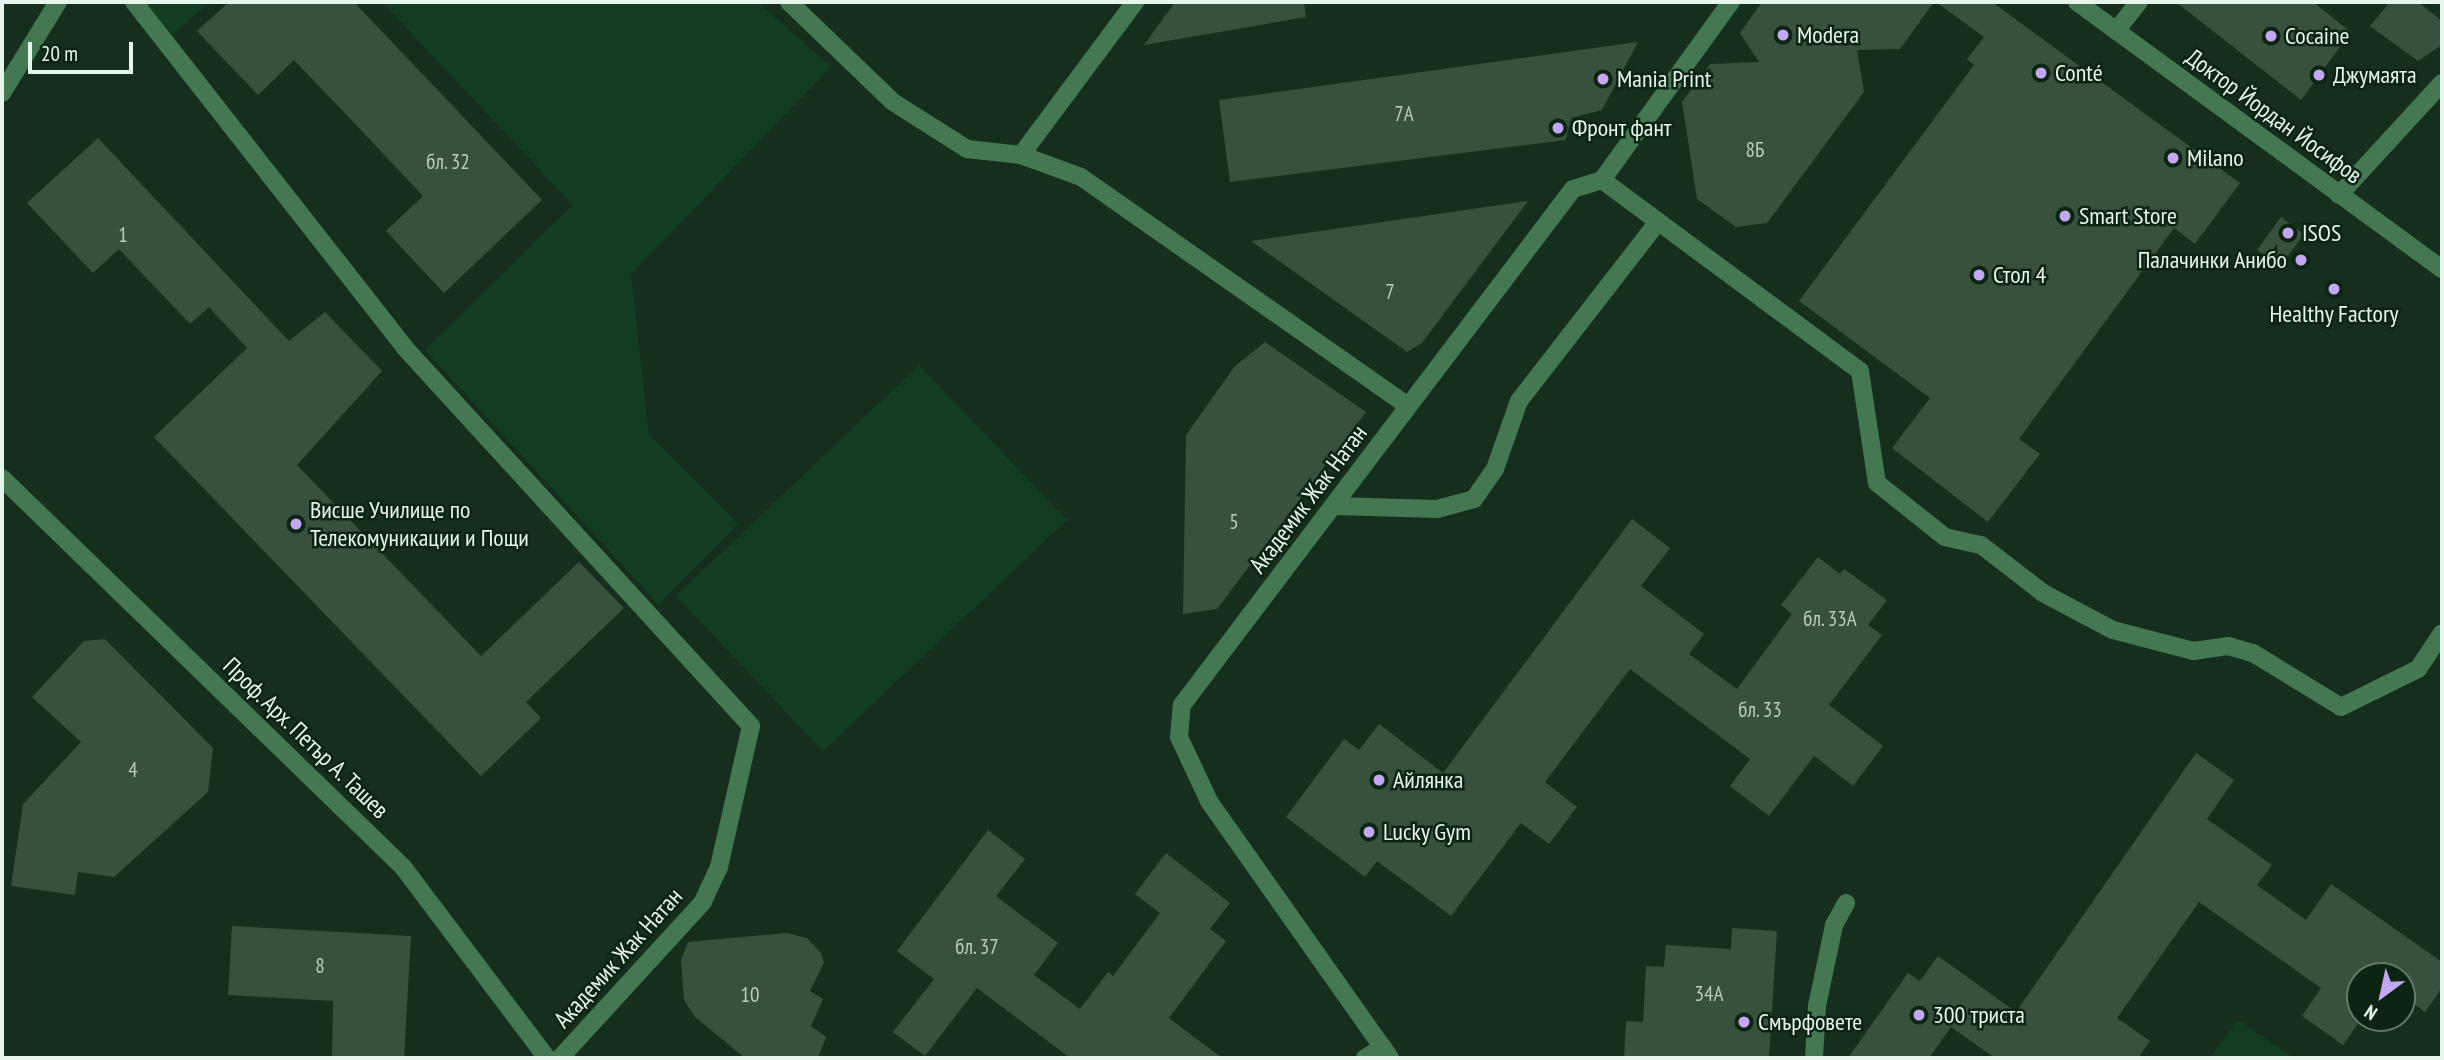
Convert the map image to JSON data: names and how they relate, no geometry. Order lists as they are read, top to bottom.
{
  "streets": {
    "street": ["Доктор Йордан Йосифов", "Академик Жак Натан", "Проф. Арх. Петър А. Ташев"]
  },
  "places": [
    "Modera",
    "Cocaine",
    "Conté",
    "Джумаята",
    "Mania Print",
    "Фронт фант",
    "Milano",
    "Smart Store",
    "ISOS",
    "Палачинки Анибо",
    "Стол 4",
    "Healthy Factory",
    "Висше Училище по Телекомуникации и Пощи",
    "Айлянка",
    "Lucky Gym",
    "300 триста",
    "Смърфовете"
  ],
  "house_numbers": [
    "7А",
    "8Б",
    "бл. 32",
    "1",
    "7",
    "5",
    "бл. 33А",
    "бл. 33",
    "4",
    "бл. 37",
    "8",
    "34A",
    "10"
  ],
  "scale_bar": "20 m",
  "north": "bottom left"
}
